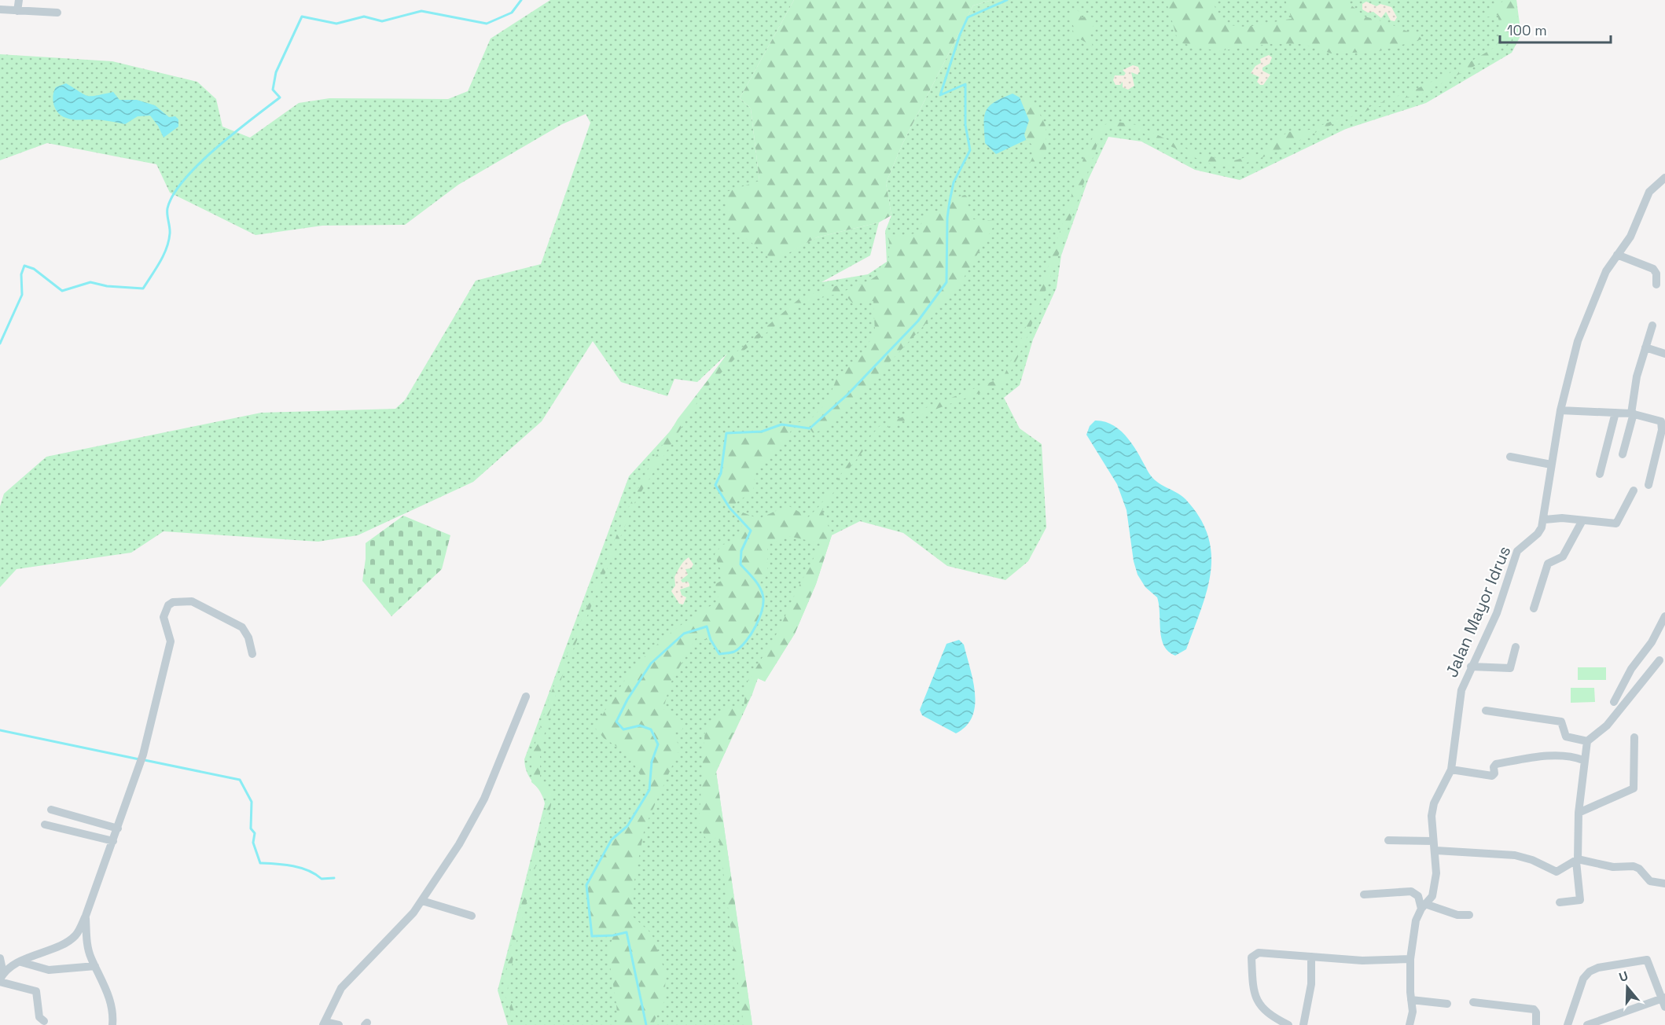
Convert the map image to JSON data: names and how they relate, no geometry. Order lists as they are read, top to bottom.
{
  "streets": {
    "street": ["Jalan Mayor Idrus"]
  },
  "scale_bar": "100 m",
  "north": "top"
}
